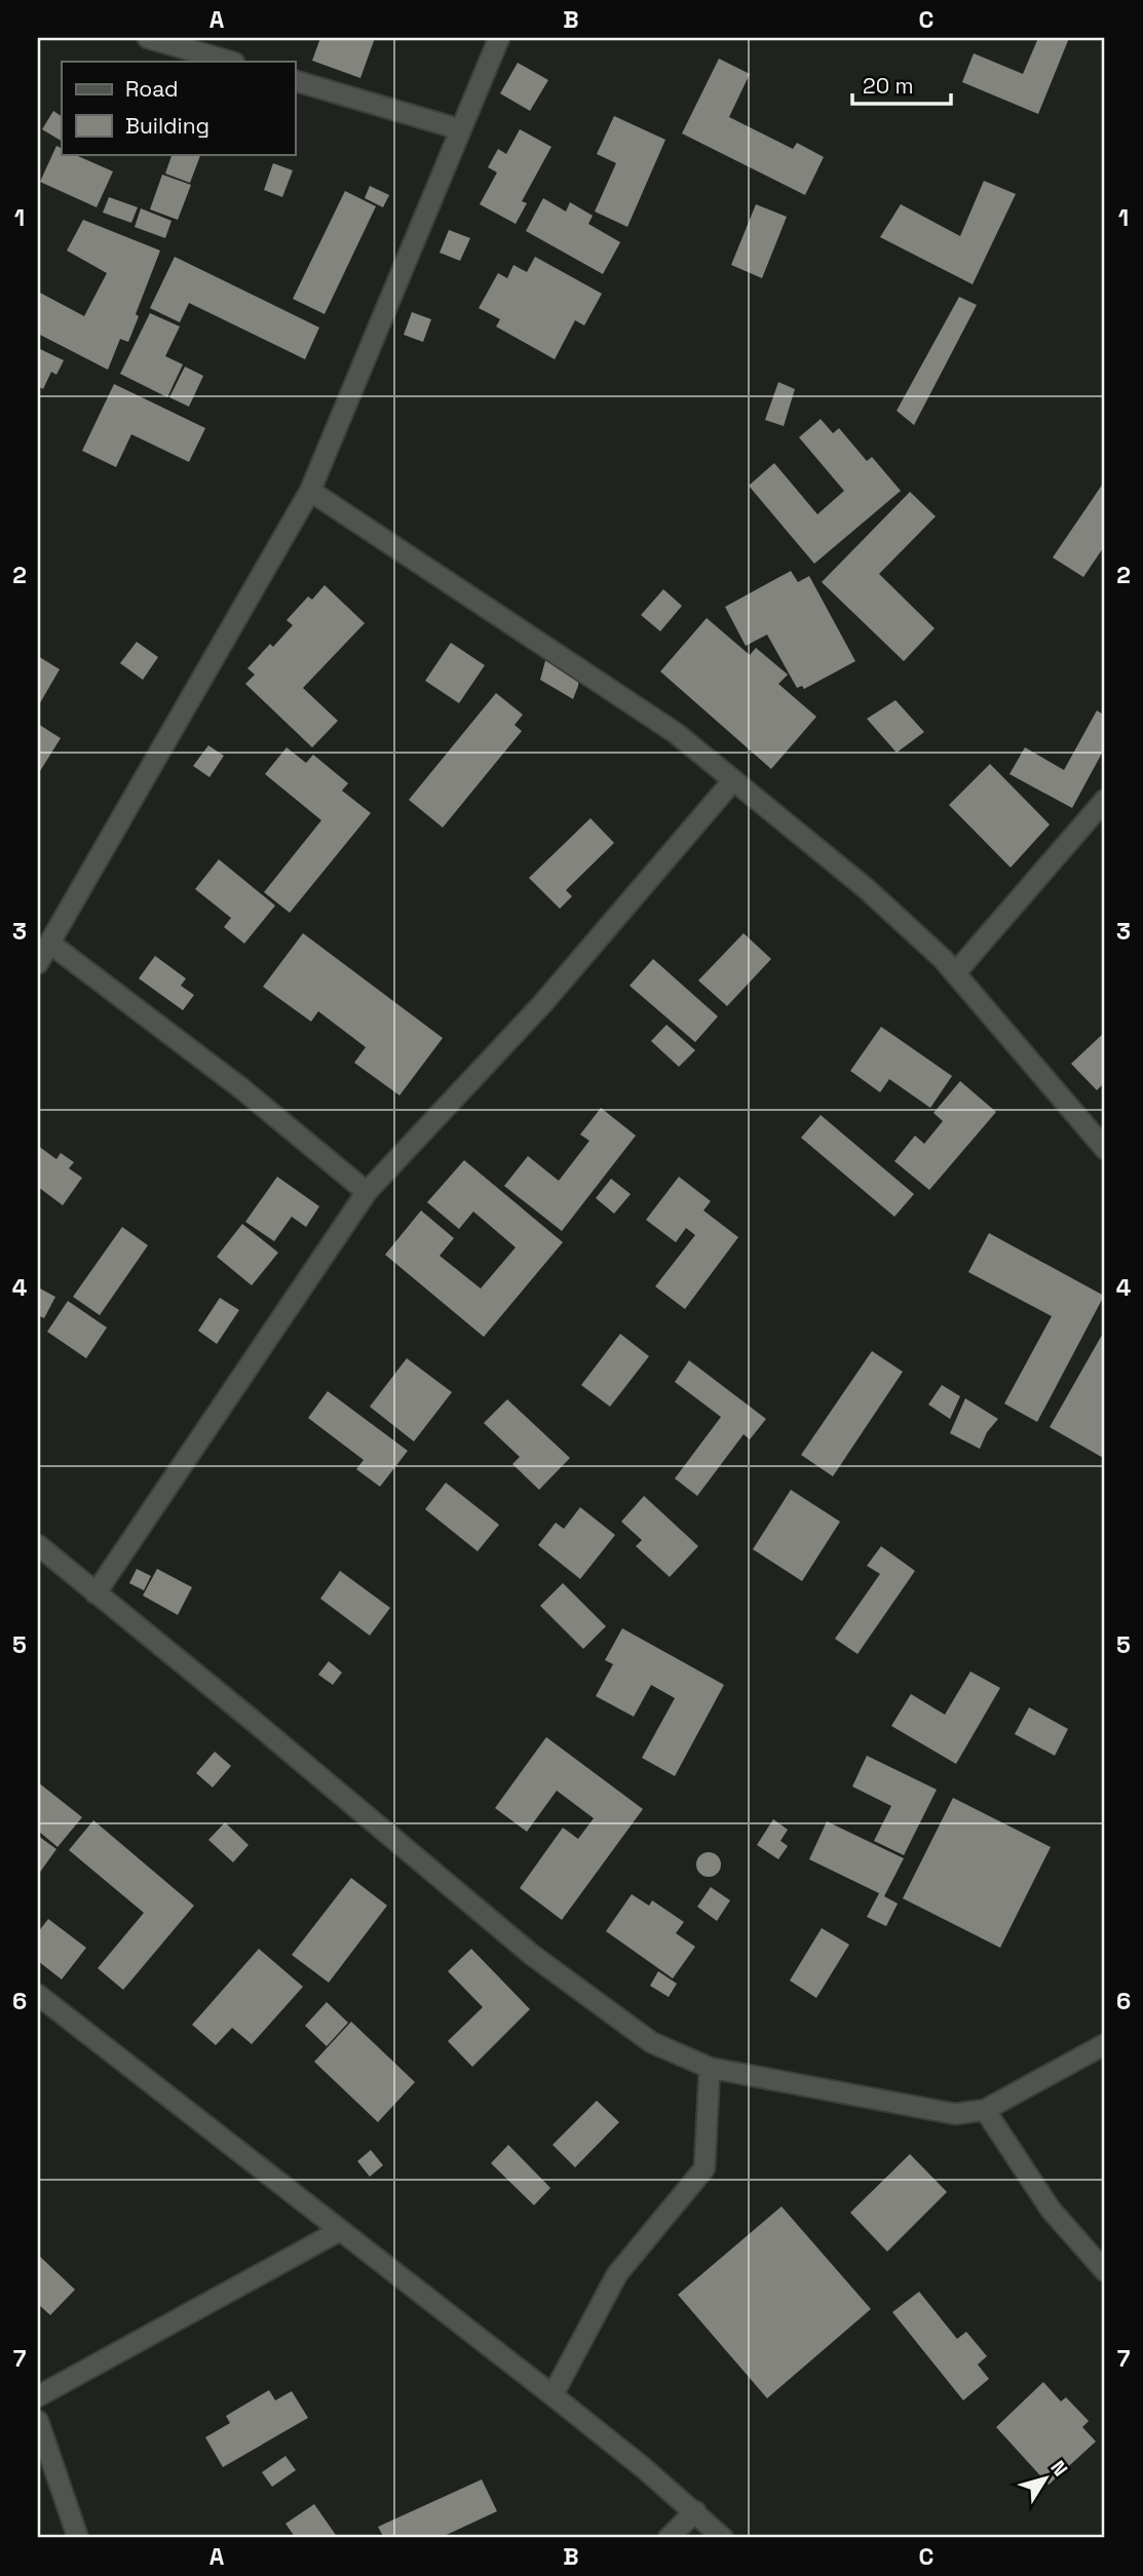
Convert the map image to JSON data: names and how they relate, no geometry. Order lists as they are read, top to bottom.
{
  "legend": ["Road", "Building"],
  "scale_bar": "20 m",
  "north": "top right",
  "grid": {
    "columns": ["A", "B", "C"],
    "rows": [
      "1",
      "2",
      "3",
      "4",
      "5",
      "6",
      "7"
    ]
  }
}
